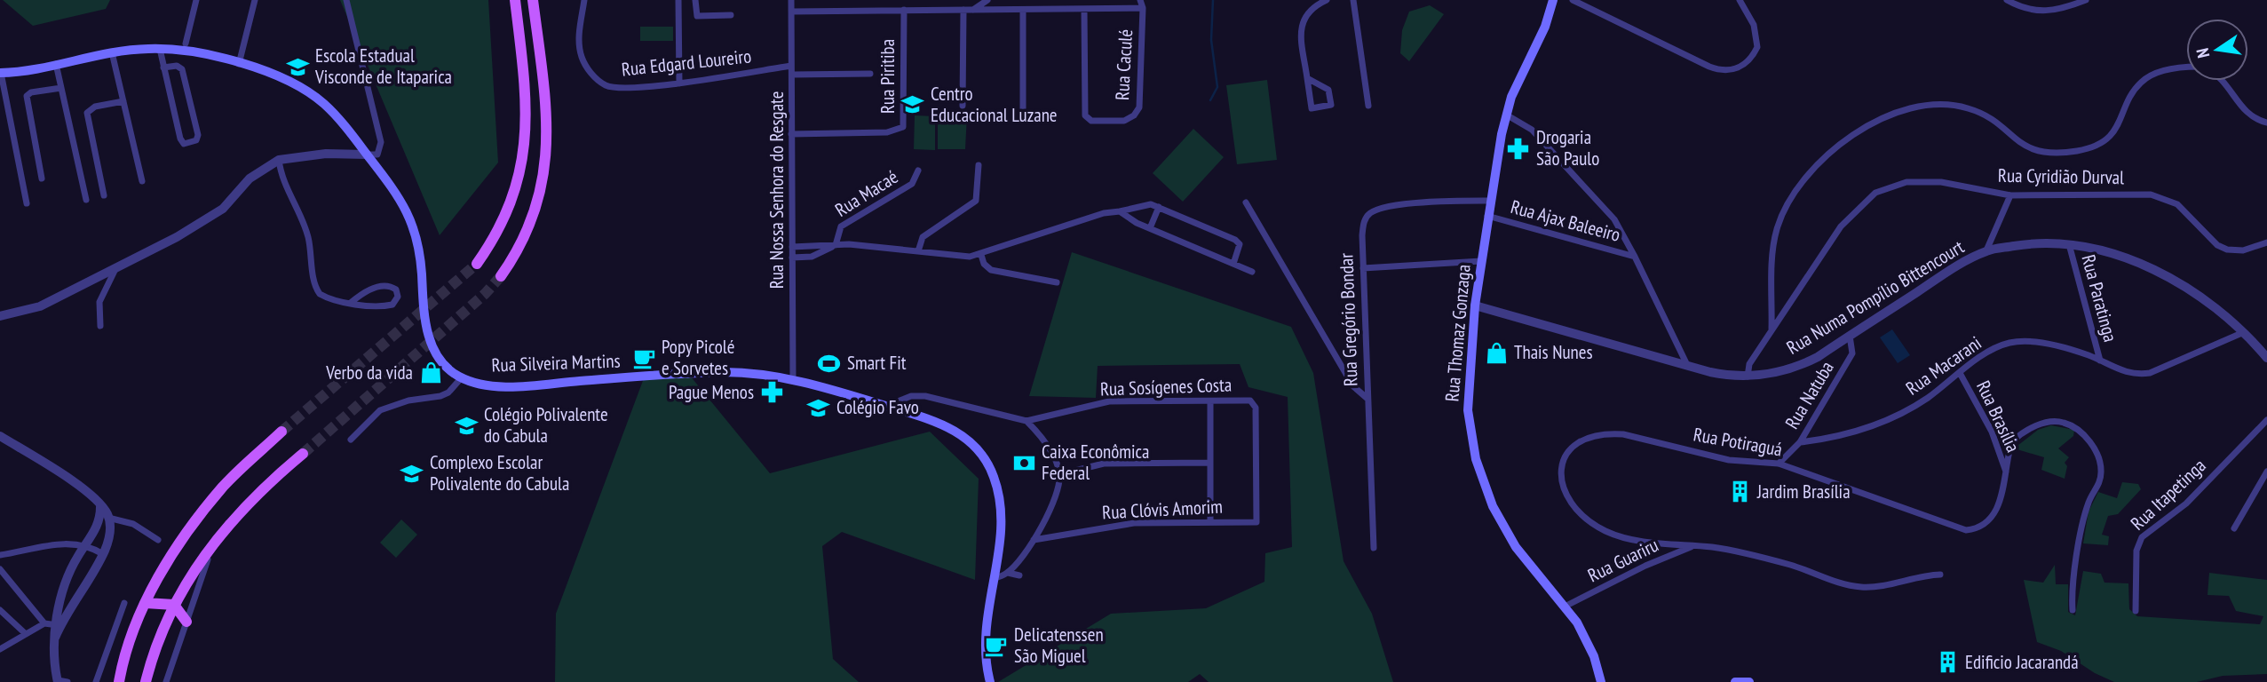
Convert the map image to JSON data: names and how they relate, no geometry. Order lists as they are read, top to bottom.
{
  "streets": {
    "main road": ["Rua Thomaz Gonzaga", "Rua Silveira Martins"],
    "street": [
      "Rua Edgard Loureiro",
      "Rua Caculé",
      "Rua Piritiba",
      "Rua Cyridião Durval",
      "Rua Nossa Senhora do Resgate",
      "Rua Macaé",
      "Rua Ajax Baleeiro",
      "Rua Numa Pompílio Bittencourt",
      "Rua Paratinga",
      "Rua Gregório Bondar",
      "Rua Macarani",
      "Rua Sosígenes Costa",
      "Rua Natuba",
      "Rua Brasília",
      "Rua Potiraguá",
      "Rua Itapetinga",
      "Rua Clóvis Amorim",
      "Rua Guariru"
    ]
  },
  "crossings": [
    ["Rua Edgard Loureiro", "Rua Nossa Senhora do Resgate"],
    ["Rua Caculé", "Rua Piritiba"],
    ["Rua Caculé", "Rua Nossa Senhora do Resgate"],
    ["Rua Piritiba", "Rua Nossa Senhora do Resgate"],
    ["Rua Cyridião Durval", "Rua Numa Pompílio Bittencourt"],
    ["Rua Nossa Senhora do Resgate", "Rua Silveira Martins"],
    ["Rua Ajax Baleeiro", "Rua Thomaz Gonzaga"],
    ["Rua Numa Pompílio Bittencourt", "Rua Paratinga"],
    ["Rua Numa Pompílio Bittencourt", "Rua Thomaz Gonzaga"],
    ["Rua Numa Pompílio Bittencourt", "Rua Macarani"],
    ["Rua Numa Pompílio Bittencourt", "Rua Natuba"],
    ["Rua Paratinga", "Rua Macarani"],
    ["Rua Gregório Bondar", "Rua Thomaz Gonzaga"],
    ["Rua Thomaz Gonzaga", "Rua Guariru"],
    ["Rua Macarani", "Rua Natuba"],
    ["Rua Macarani", "Rua Brasília"],
    ["Rua Sosígenes Costa", "Rua Clóvis Amorim"],
    ["Rua Natuba", "Rua Potiraguá"],
    ["Rua Brasília", "Rua Potiraguá"],
    ["Rua Potiraguá", "Rua Guariru"]
  ],
  "places": {
    "school or university": [
      "Escola Estadual Visconde de Itaparica",
      "Centro Educacional Luzane",
      "Colégio Favo",
      "Colégio Polivalente do Cabula",
      "Complexo Escolar Polivalente do Cabula"
    ],
    "pharmacy": ["Drogaria São Paulo", "Pague Menos"],
    "shop": ["Thais Nunes", "Verbo da vida"],
    "cafe": ["Popy Picolé e Sorvetes", "Delicatenssen São Miguel"],
    "sports": ["Smart Fit"],
    "bank": ["Caixa Econômica Federal"],
    "building": ["Jardim Brasília", "Edificio Jacarandá"]
  },
  "north": "left"
}
